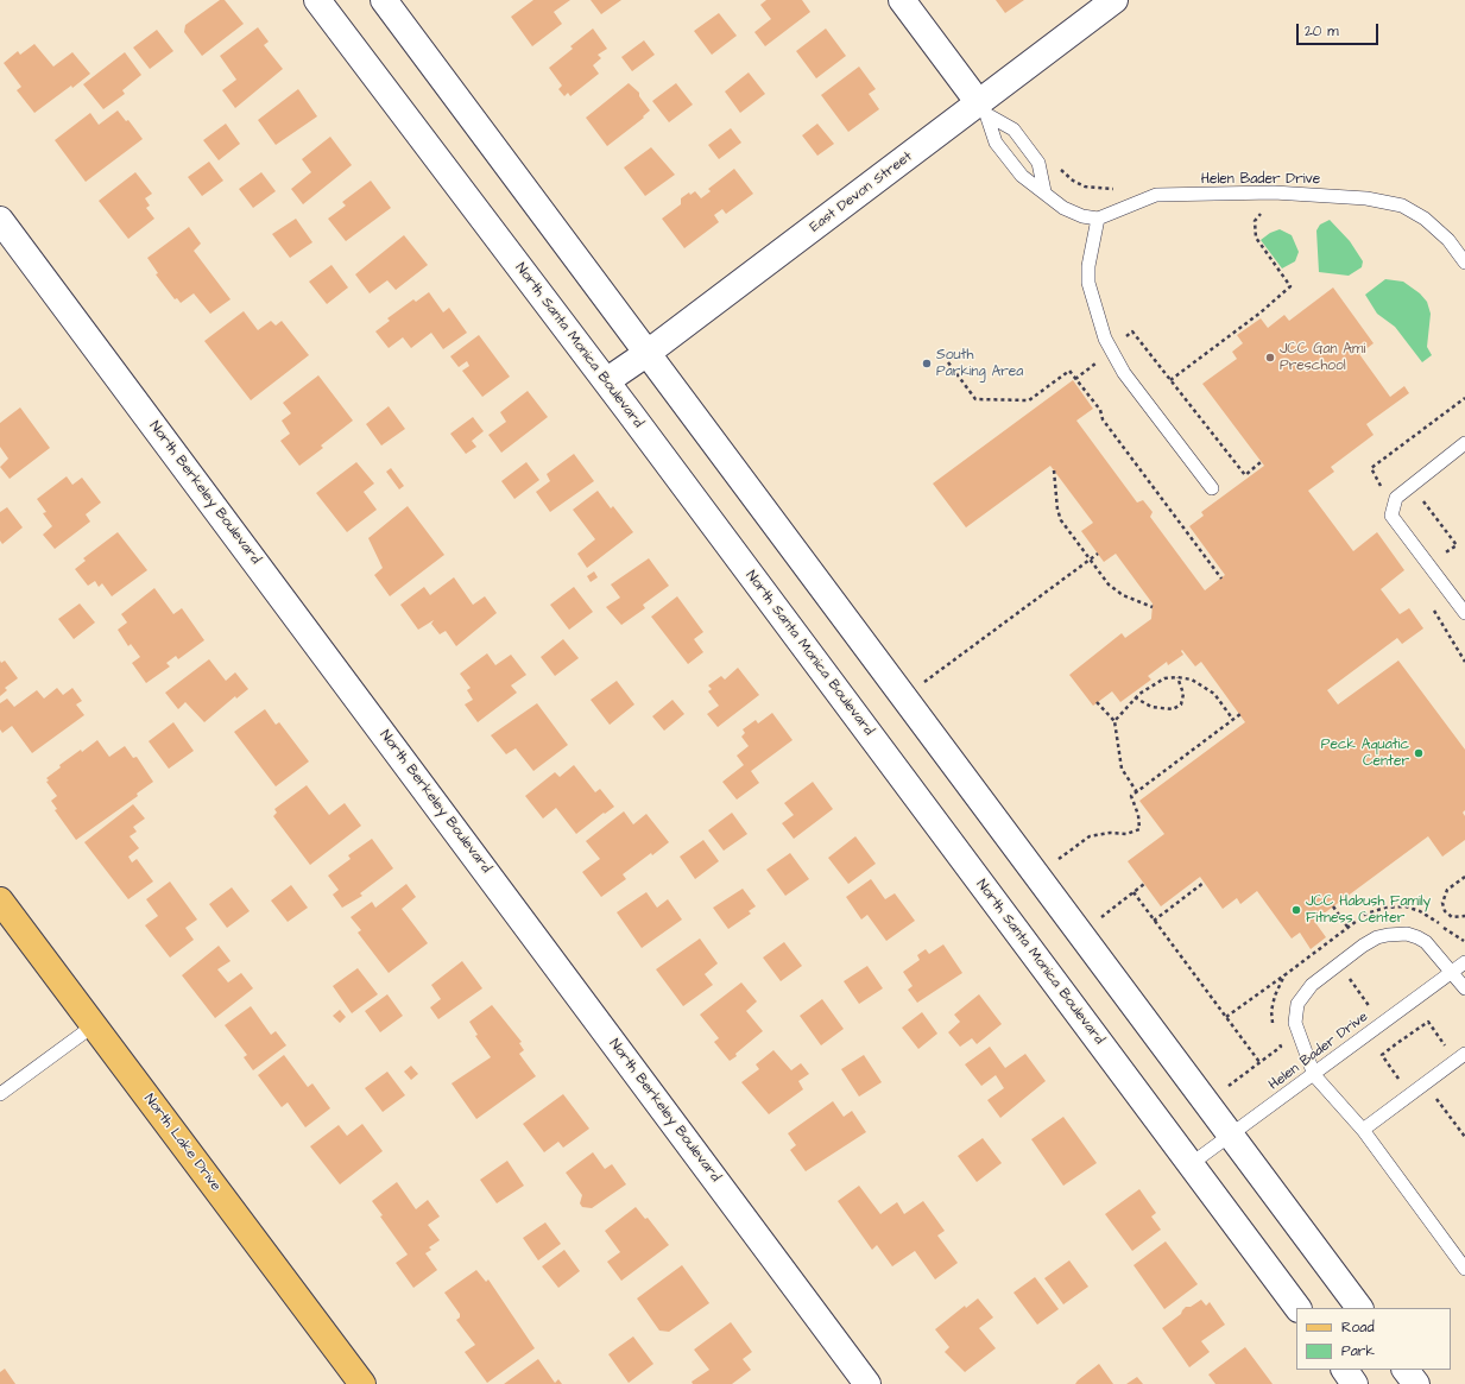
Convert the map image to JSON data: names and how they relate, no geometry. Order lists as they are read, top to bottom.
{
  "streets": {
    "main road": ["North Lake Drive"],
    "street": ["East Devon Street", "North Santa Monica Boulevard", "North Berkeley Boulevard"],
    "lane": ["Helen Bader Drive"]
  },
  "crossings": [
    ["Helen Bader Drive", "North Santa Monica Boulevard"],
    ["East Devon Street", "North Santa Monica Boulevard"]
  ],
  "places": [
    "JCC Gan Ami Preschool",
    "South Parking Area",
    "Peck Aquatic Center",
    "JCC Habush Family Fitness Center"
  ],
  "legend": ["Road", "Park"],
  "scale_bar": "20 m"
}
